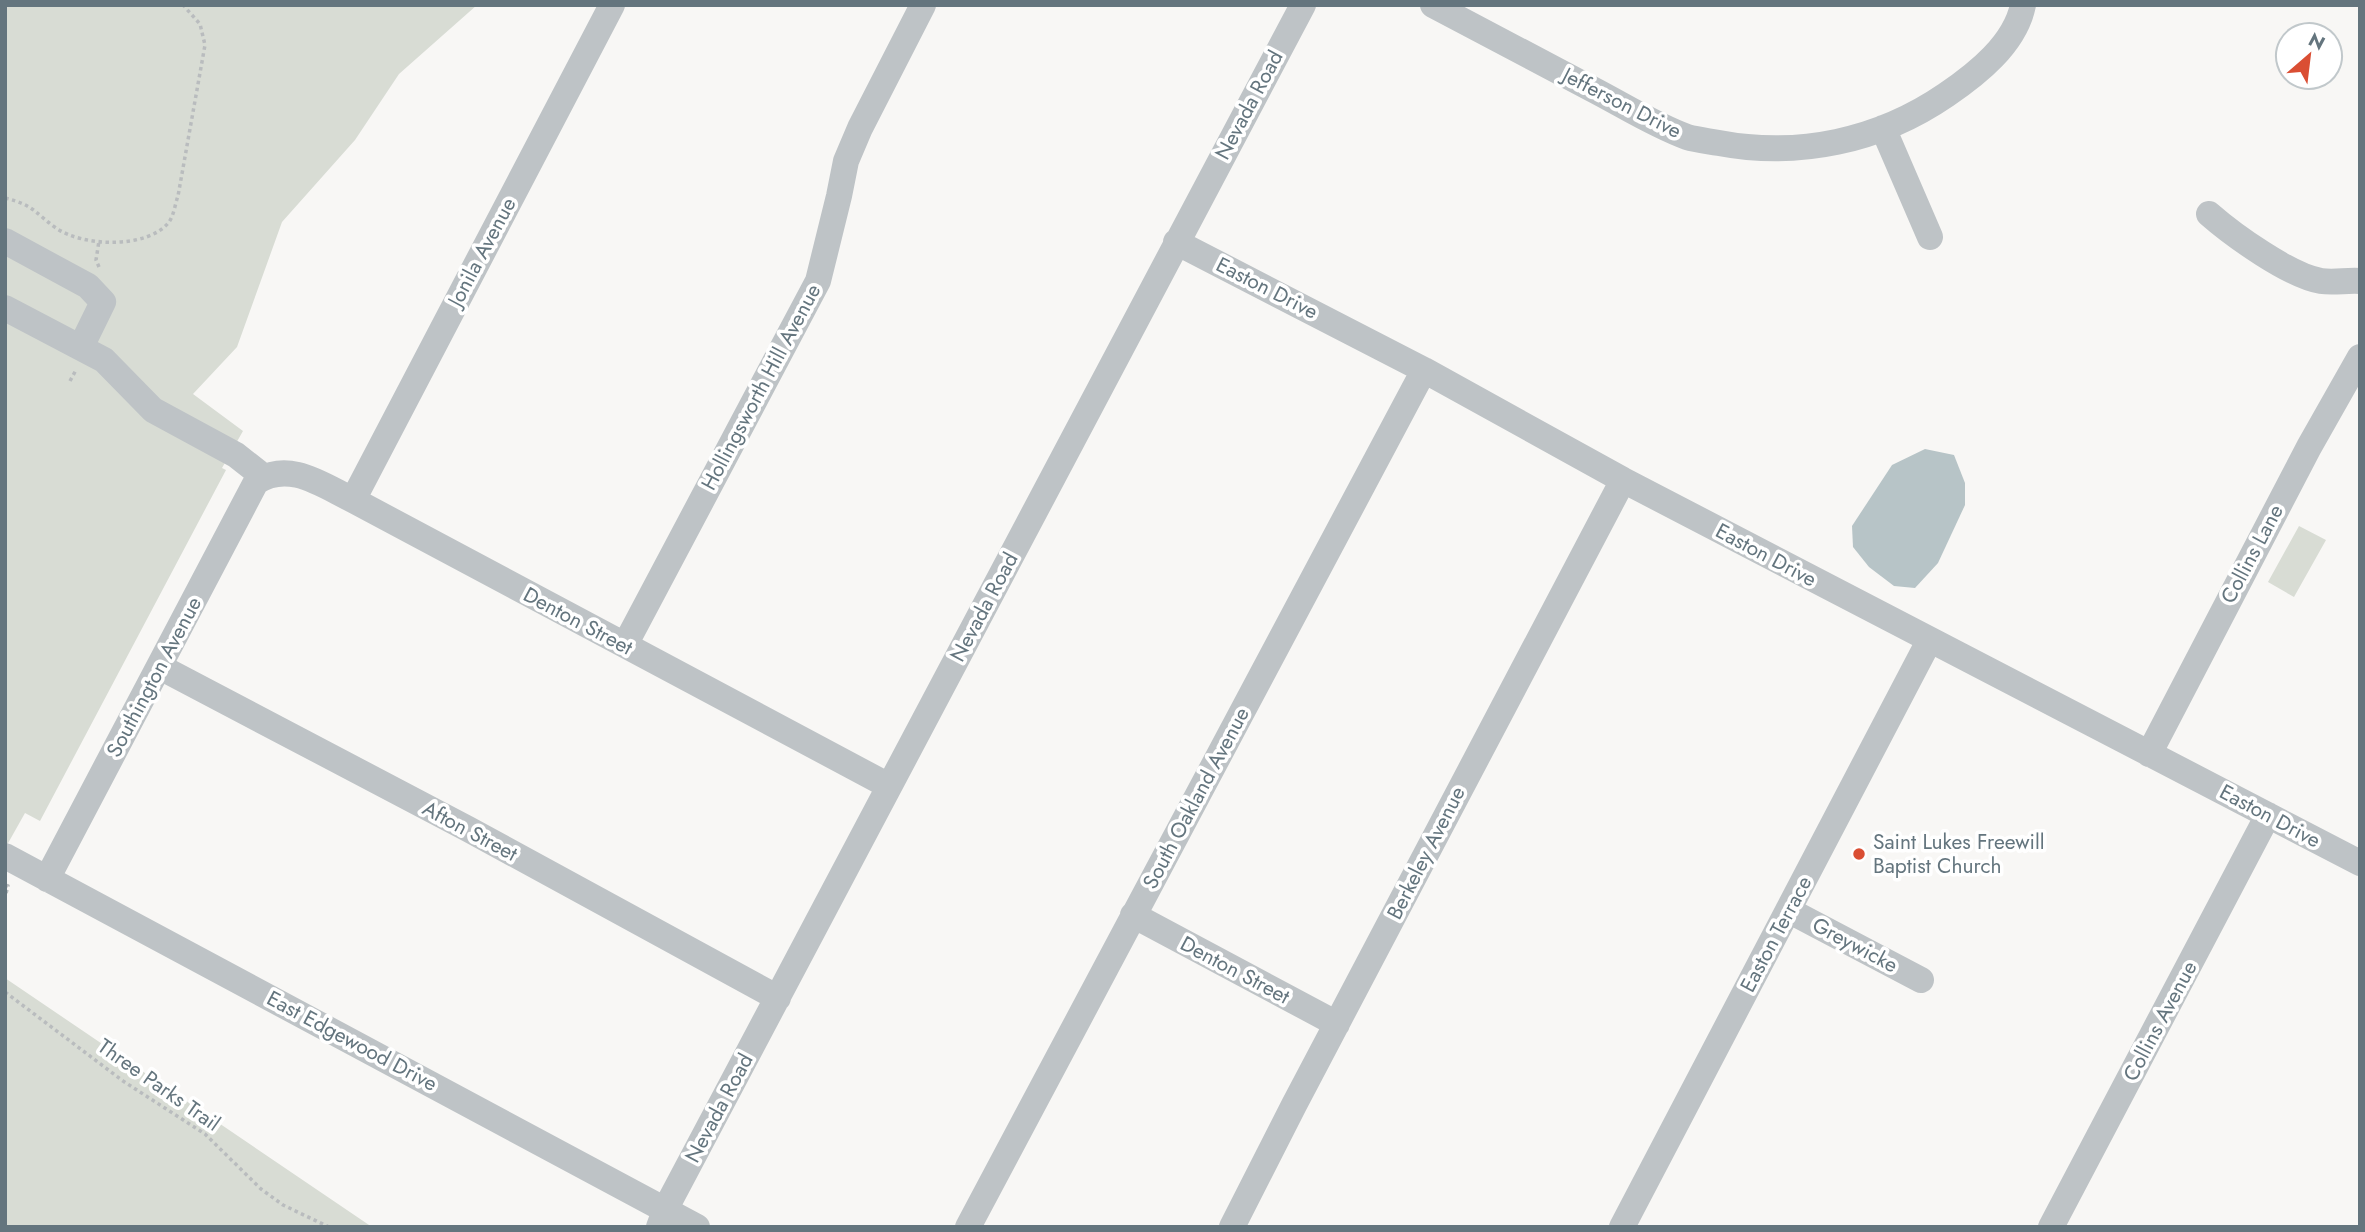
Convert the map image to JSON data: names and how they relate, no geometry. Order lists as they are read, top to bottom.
{
  "streets": {
    "street": [
      "Jefferson Drive",
      "Nevada Road",
      "Jonila Avenue",
      "Easton Drive",
      "Hollingsworth Hill Avenue",
      "Collins Lane",
      "Denton Street",
      "Southington Avenue",
      "South Oakland Avenue",
      "Afton Street",
      "Berkeley Avenue",
      "Easton Terrace",
      "Greywicke",
      "Collins Avenue",
      "East Edgewood Drive"
    ],
    "path": ["Three Parks Trail"]
  },
  "crossings": [
    ["Nevada Road", "Easton Drive"],
    ["Nevada Road", "Denton Street"],
    ["Nevada Road", "Afton Street"],
    ["Nevada Road", "East Edgewood Drive"],
    ["Jonila Avenue", "Denton Street"],
    ["Easton Drive", "Collins Lane"],
    ["Easton Drive", "South Oakland Avenue"],
    ["Easton Drive", "Berkeley Avenue"],
    ["Easton Drive", "Easton Terrace"],
    ["Easton Drive", "Collins Avenue"],
    ["Hollingsworth Hill Avenue", "Denton Street"],
    ["Denton Street", "Southington Avenue"],
    ["Denton Street", "South Oakland Avenue"],
    ["Denton Street", "Berkeley Avenue"],
    ["Southington Avenue", "Afton Street"],
    ["Southington Avenue", "East Edgewood Drive"],
    ["Easton Terrace", "Greywicke"]
  ],
  "places": ["Saint Lukes Freewill Baptist Church"],
  "north": "top right"
}
